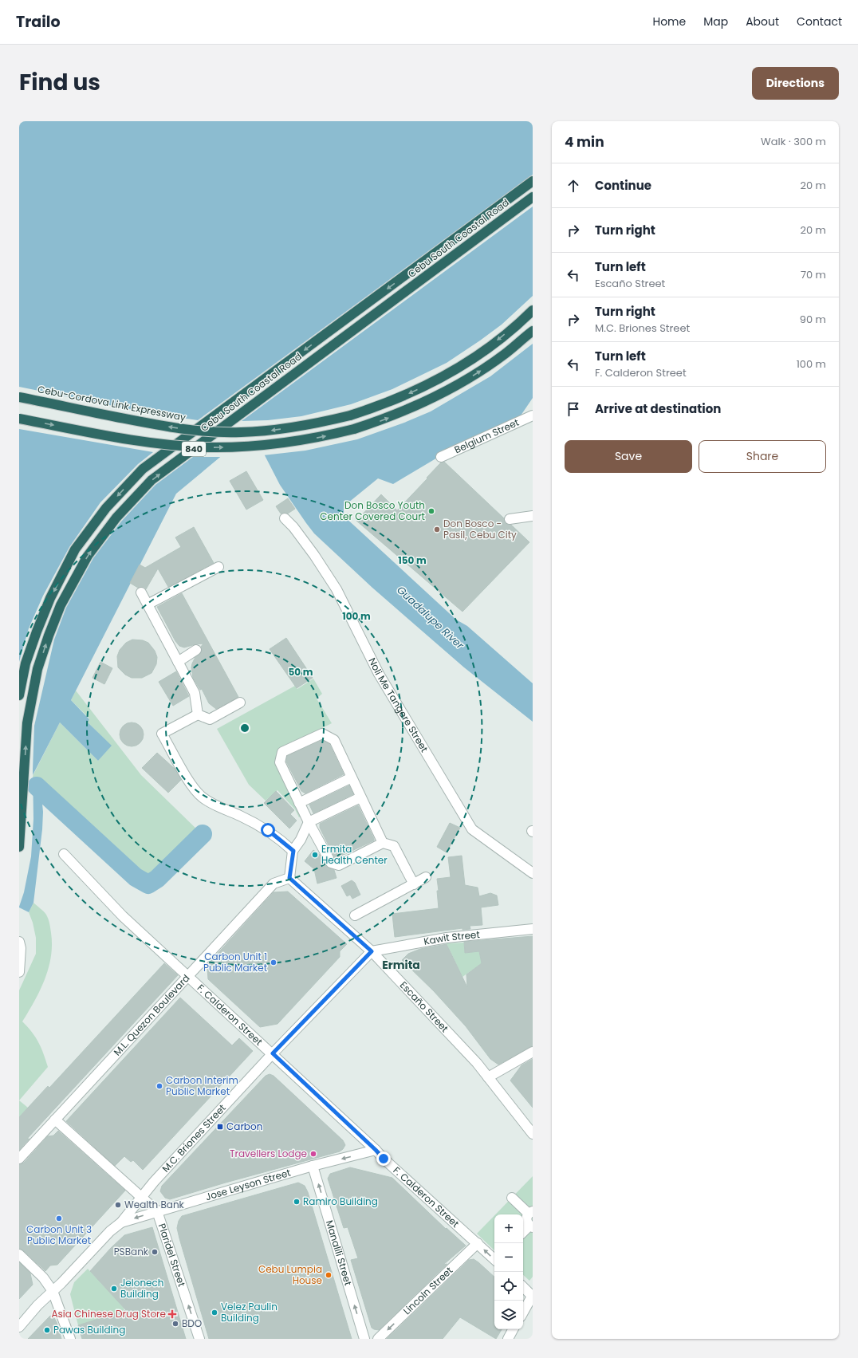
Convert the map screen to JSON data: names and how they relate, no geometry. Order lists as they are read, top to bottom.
{
  "streets": {
    "highway": ["Cebu South Coastal Road", "Cebu-Cordova Link Expressway", "840"],
    "street": [
      "Belgium Street",
      "Noli Me Tangere Street",
      "Kawit Street",
      "Escaño Street",
      "F. Calderon Street",
      "M.L. Quezon Boulevard",
      "M.C. Briones Street",
      "Jose Leyson Street",
      "Manalili Street",
      "Plaridel Street",
      "Lincoln Street"
    ]
  },
  "crossings": [
    ["Kawit Street", "Escaño Street"],
    ["Kawit Street", "M.C. Briones Street"],
    ["Escaño Street", "M.L. Quezon Boulevard"],
    ["Escaño Street", "M.C. Briones Street"],
    ["F. Calderon Street", "M.L. Quezon Boulevard"],
    ["F. Calderon Street", "M.C. Briones Street"],
    ["F. Calderon Street", "Jose Leyson Street"],
    ["F. Calderon Street", "Lincoln Street"],
    ["M.L. Quezon Boulevard", "Plaridel Street"],
    ["M.C. Briones Street", "Jose Leyson Street"],
    ["M.C. Briones Street", "Plaridel Street"],
    ["Jose Leyson Street", "Manalili Street"],
    ["Jose Leyson Street", "Plaridel Street"]
  ],
  "one_way": [
    "Jose Leyson Street",
    "Manalili Street",
    "Plaridel Street",
    "Lincoln Street"
  ],
  "districts": ["Ermita"],
  "water": ["Guadalupe River"],
  "places": {
    "other": [
      "Don Bosco Youth Center Covered Court",
      "Don Bosco - Pasil, Cebu City",
      "Ermita Health Center",
      "Carbon Unit 1 Public Market",
      "Carbon Interim Public Market",
      "Travellers Lodge",
      "Ramiro Building",
      "Wealth Bank",
      "Carbon Unit 3 Public Market",
      "PSBank",
      "Cebu Lumpia House",
      "Jelonech Building",
      "Velez Paulin Building",
      "BDO",
      "Pawas Building"
    ],
    "transit": ["Carbon"],
    "health": ["Asia Chinese Drug Store"]
  },
  "page": {
    "header": "Trailo",
    "nav": [
      "Home",
      "Map",
      "About",
      "Contact"
    ],
    "title": "Find us",
    "buttons": [
      "Directions",
      ["Save", "Share"]
    ],
    "heading": ["4 min", "Walk · 300 m"],
    "list": [
      ["Continue", "20 m"],
      ["Turn right", "20 m"],
      ["Turn left", "Escaño Street", "70 m"],
      ["Turn right", "M.C. Briones Street", "90 m"],
      ["Turn left", "F. Calderon Street", "100 m"],
      "Arrive at destination"
    ],
    "map_buttons": ["+", "−"]
  },
  "rings": ["150 m", "100 m", "50 m"]
}
